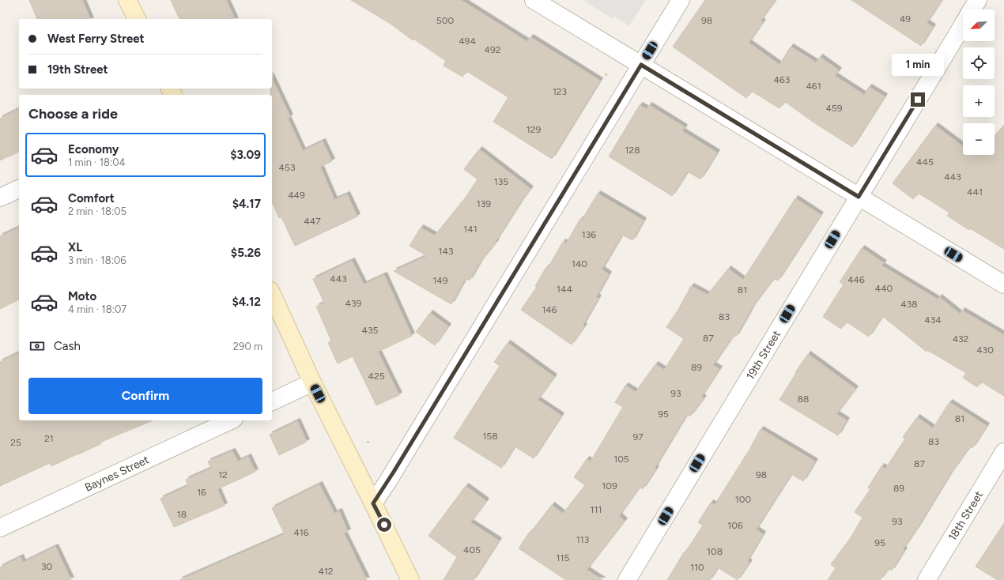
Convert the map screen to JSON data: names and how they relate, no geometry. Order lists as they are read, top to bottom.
{
  "streets": {
    "street": ["19th Street", "Baynes Street", "18th Street"]
  },
  "house_numbers": [
    "49",
    "500",
    "98",
    "494",
    "492",
    "463",
    "461",
    "123",
    "459",
    "129",
    "128",
    "445",
    "453",
    "443",
    "135",
    "441",
    "449",
    "139",
    "447",
    "141",
    "136",
    "143",
    "140",
    "443",
    "446",
    "149",
    "440",
    "144",
    "81",
    "439",
    "438",
    "146",
    "83",
    "434",
    "435",
    "87",
    "432",
    "430",
    "89",
    "425",
    "93",
    "88",
    "95",
    "81",
    "158",
    "97",
    "21",
    "83",
    "25",
    "105",
    "87",
    "12",
    "98",
    "109",
    "89",
    "16",
    "100",
    "111",
    "18",
    "93",
    "106",
    "416",
    "113",
    "95",
    "405",
    "108",
    "115",
    "30",
    "110",
    "412"
  ],
  "north": "bottom left",
  "page": {
    "map_buttons": ["+", "−"],
    "banner": ["West Ferry Street", "19th Street"],
    "bubble": "1 min",
    "heading": "Choose a ride",
    "list": [
      {
        "name": "Economy",
        "note": "1 min · 18:04",
        "value": "$3.09"
      },
      {
        "name": "Comfort",
        "note": "2 min · 18:05",
        "value": "$4.17"
      },
      {
        "name": "XL",
        "note": "3 min · 18:06",
        "value": "$5.26"
      },
      {
        "name": "Moto",
        "note": "4 min · 18:07",
        "value": "$4.12"
      }
    ],
    "pay": ["Cash", "290 m"],
    "buttons": "Confirm"
  }
}
